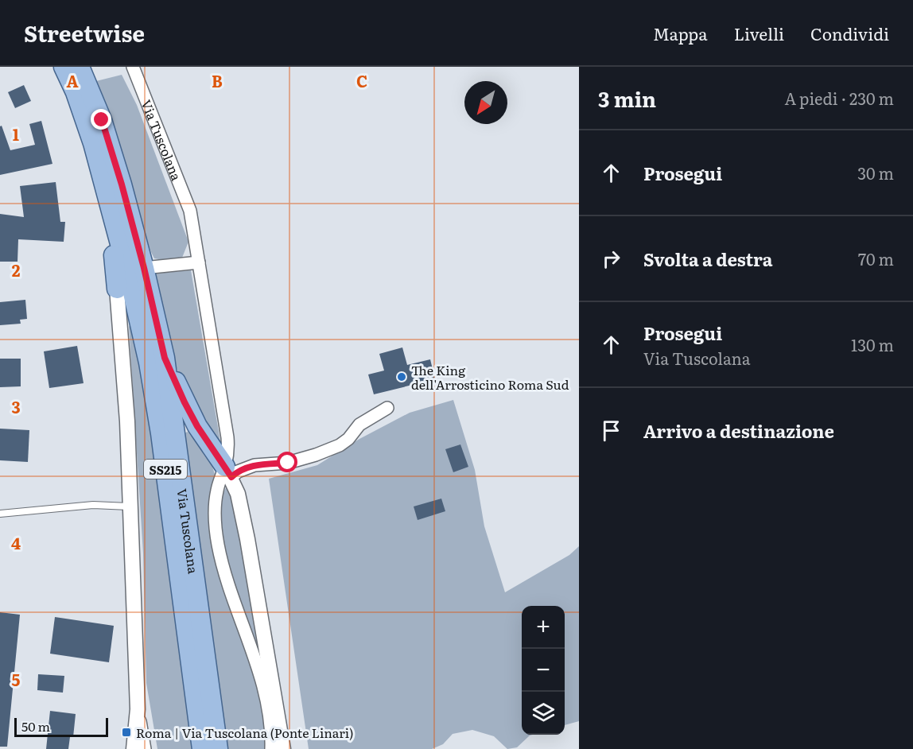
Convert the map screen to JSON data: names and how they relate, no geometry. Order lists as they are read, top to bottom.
{
  "streets": {
    "main road": ["Via Tuscolana", "SS215"]
  },
  "places": {
    "other": ["The King dell'Arrosticino Roma Sud"],
    "transit": ["Roma | Via Tuscolana (Ponte Linari)"]
  },
  "scale_bar": "50 m",
  "north": "bottom left",
  "page": {
    "header": "Streetwise",
    "nav": ["Mappa", "Livelli", "Condividi"],
    "heading": ["3 min", "A piedi · 230 m"],
    "list": [
      ["Prosegui", "30 m"],
      ["Svolta a destra", "70 m"],
      ["Prosegui", "Via Tuscolana", "130 m"],
      "Arrivo a destinazione"
    ],
    "map_buttons": ["+", "−"],
    "scale": "50 m"
  },
  "grid": {
    "columns": ["A", "B", "C"],
    "rows": [
      "1",
      "2",
      "3",
      "4",
      "5"
    ]
  }
}
